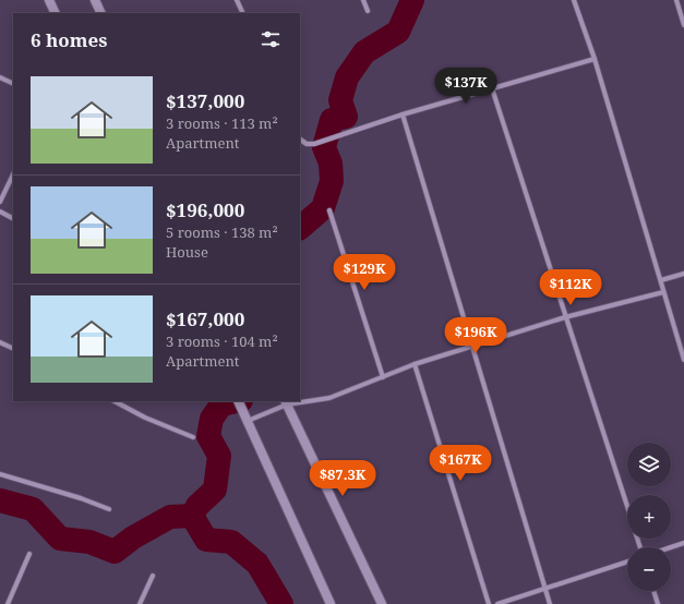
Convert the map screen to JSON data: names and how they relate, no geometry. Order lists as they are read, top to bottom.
{
  "page": {
    "heading": "6 homes",
    "list": [
      {
        "name": "$137,000",
        "note": "3 rooms · 113 m² · Apartment"
      },
      {
        "name": "$196,000",
        "note": "5 rooms · 138 m² · House"
      },
      {
        "name": "$167,000",
        "note": "3 rooms · 104 m² · Apartment"
      }
    ],
    "price": [
      "$137K",
      "$129K",
      "$112K",
      "$196K",
      "$167K",
      "$87.3K"
    ],
    "map_buttons": ["+", "−"]
  }
}
